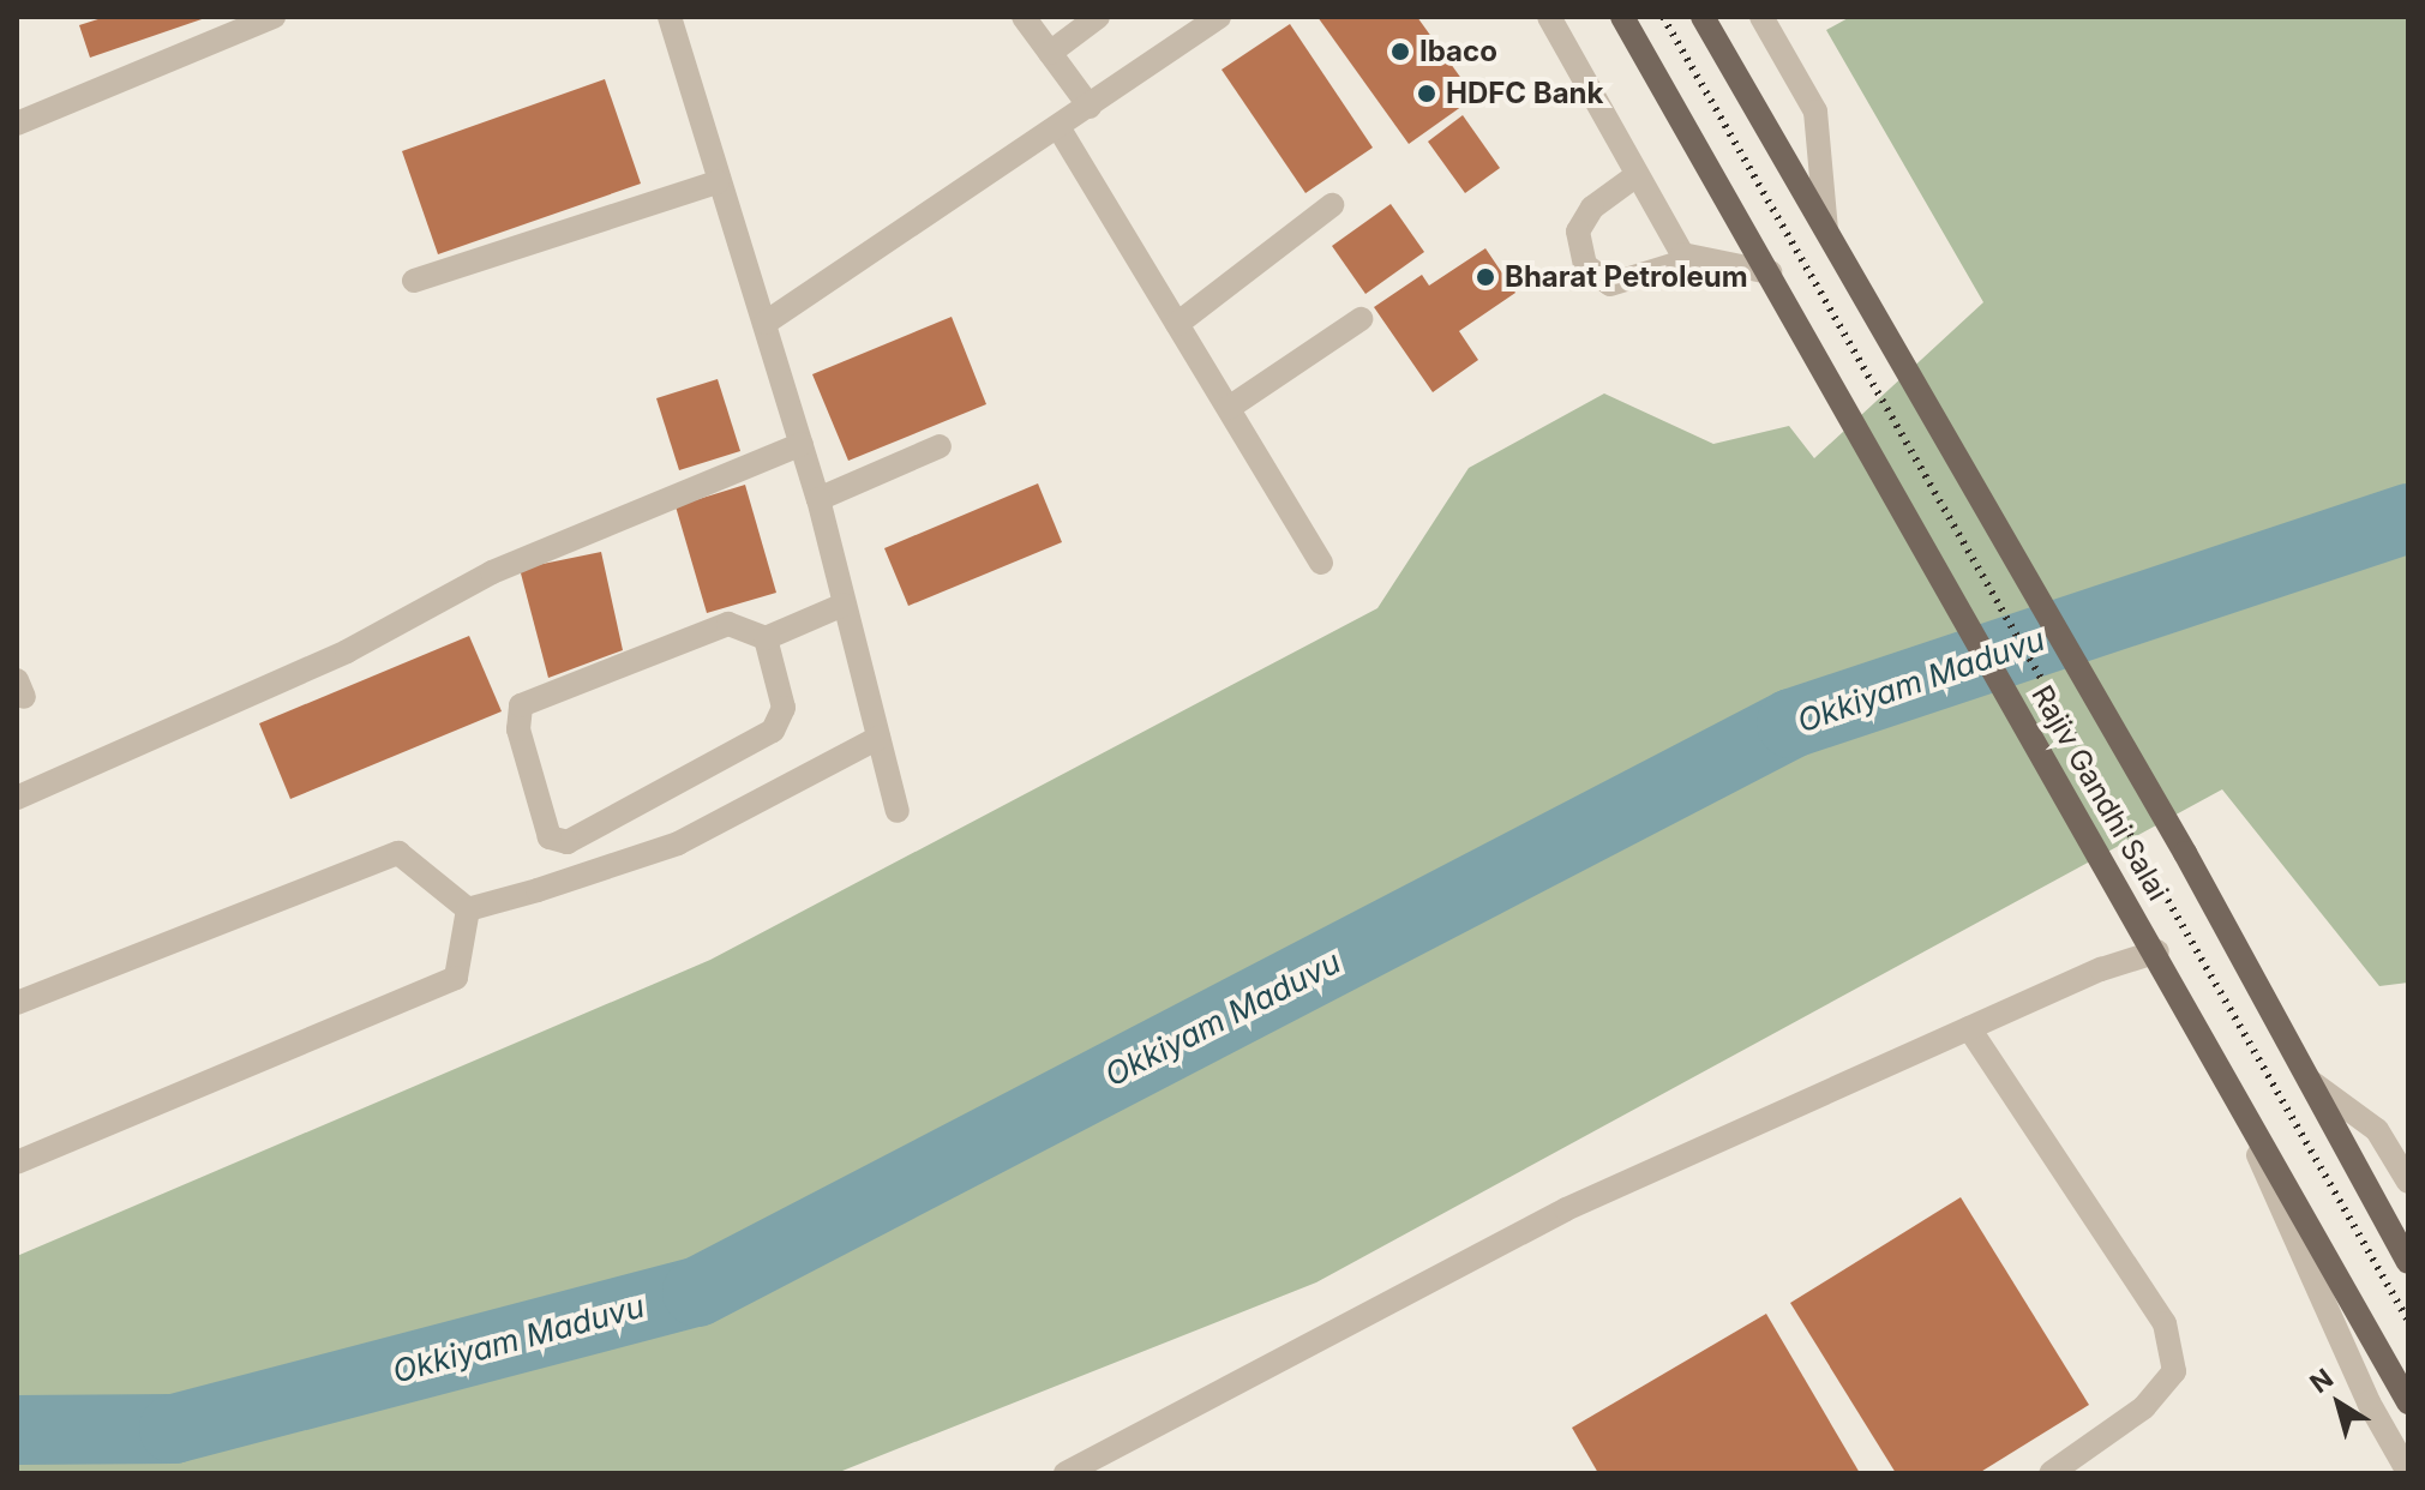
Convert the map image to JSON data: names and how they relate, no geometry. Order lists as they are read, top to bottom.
{
  "streets": {
    "main road": ["Rajiv Gandhi Salai"]
  },
  "water": ["Okkiyam Maduvu"],
  "places": ["Ibaco", "HDFC Bank", "Bharat Petroleum"],
  "north": "top left"
}
